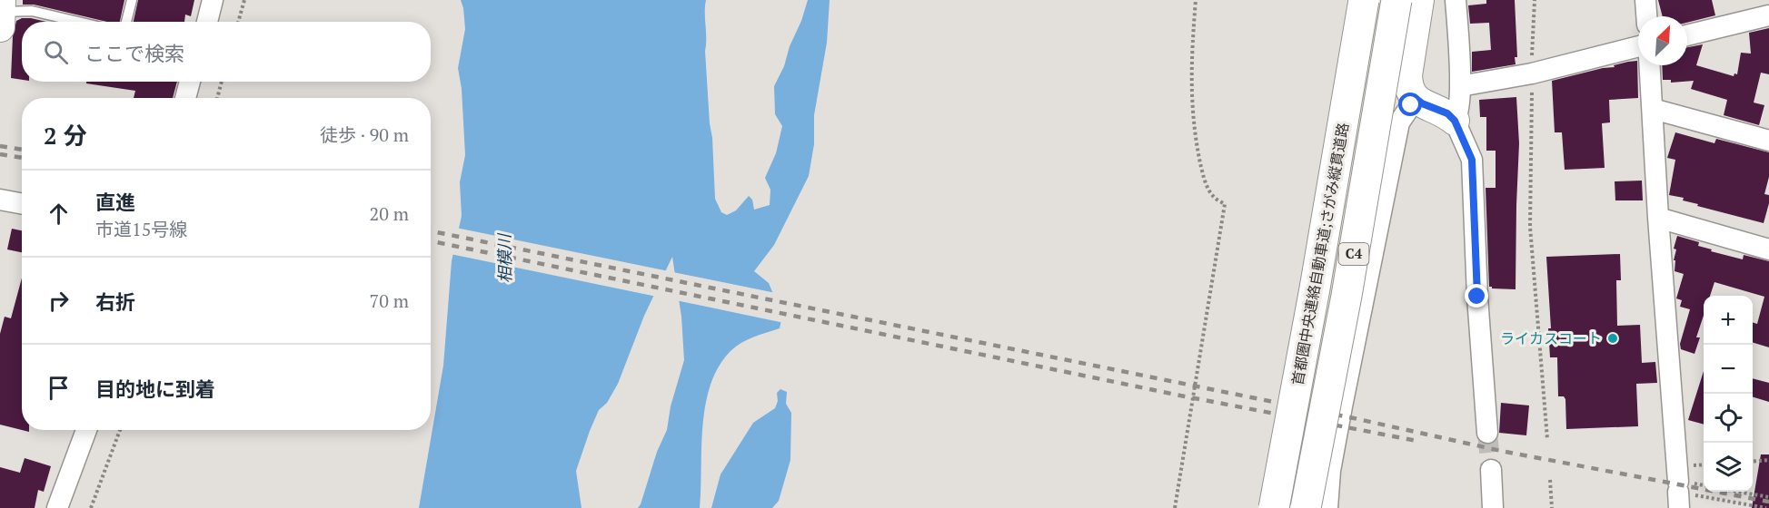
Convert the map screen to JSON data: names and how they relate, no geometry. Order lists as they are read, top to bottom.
{
  "streets": {
    "highway": ["首都圏中央連絡自動車道;さがみ縦貫道路", "C4"]
  },
  "water": ["相模川"],
  "places": ["ライカスコート"],
  "north": "top right",
  "page": {
    "search": "ここで検索",
    "heading": ["2 分", "徒歩 · 90 m"],
    "list": [
      ["直進", "市道15号線", "20 m"],
      ["右折", "70 m"],
      "目的地に到着"
    ],
    "map_buttons": ["+", "−"]
  }
}
